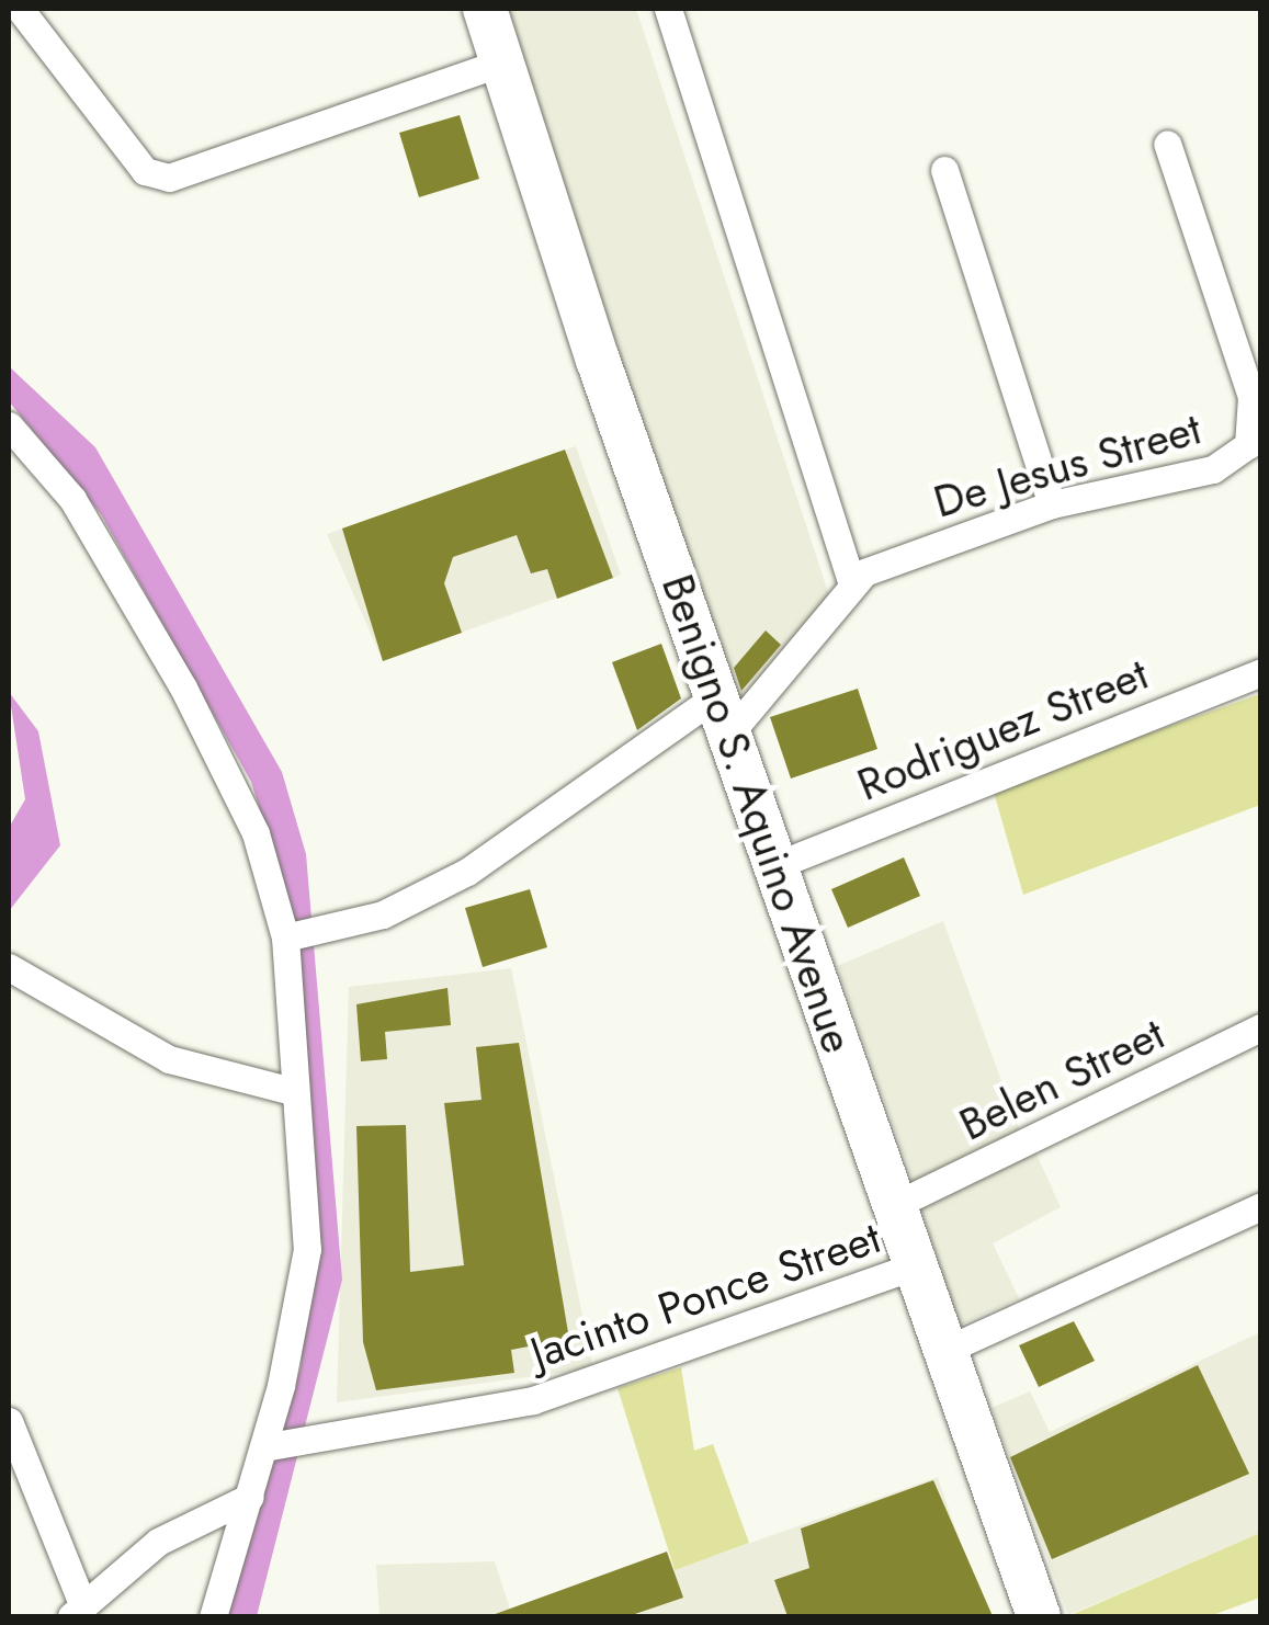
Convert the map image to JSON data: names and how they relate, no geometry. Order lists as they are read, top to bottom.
{
  "streets": {
    "main road": ["Benigno S. Aquino Avenue"],
    "street": [
      "De Jesus Street",
      "Rodriguez Street",
      "Belen Street",
      "Jacinto Ponce Street"
    ]
  },
  "crossings": [
    ["De Jesus Street", "Benigno S. Aquino Avenue"],
    ["Rodriguez Street", "Benigno S. Aquino Avenue"],
    ["Benigno S. Aquino Avenue", "Belen Street"],
    ["Benigno S. Aquino Avenue", "Jacinto Ponce Street"]
  ]
}
